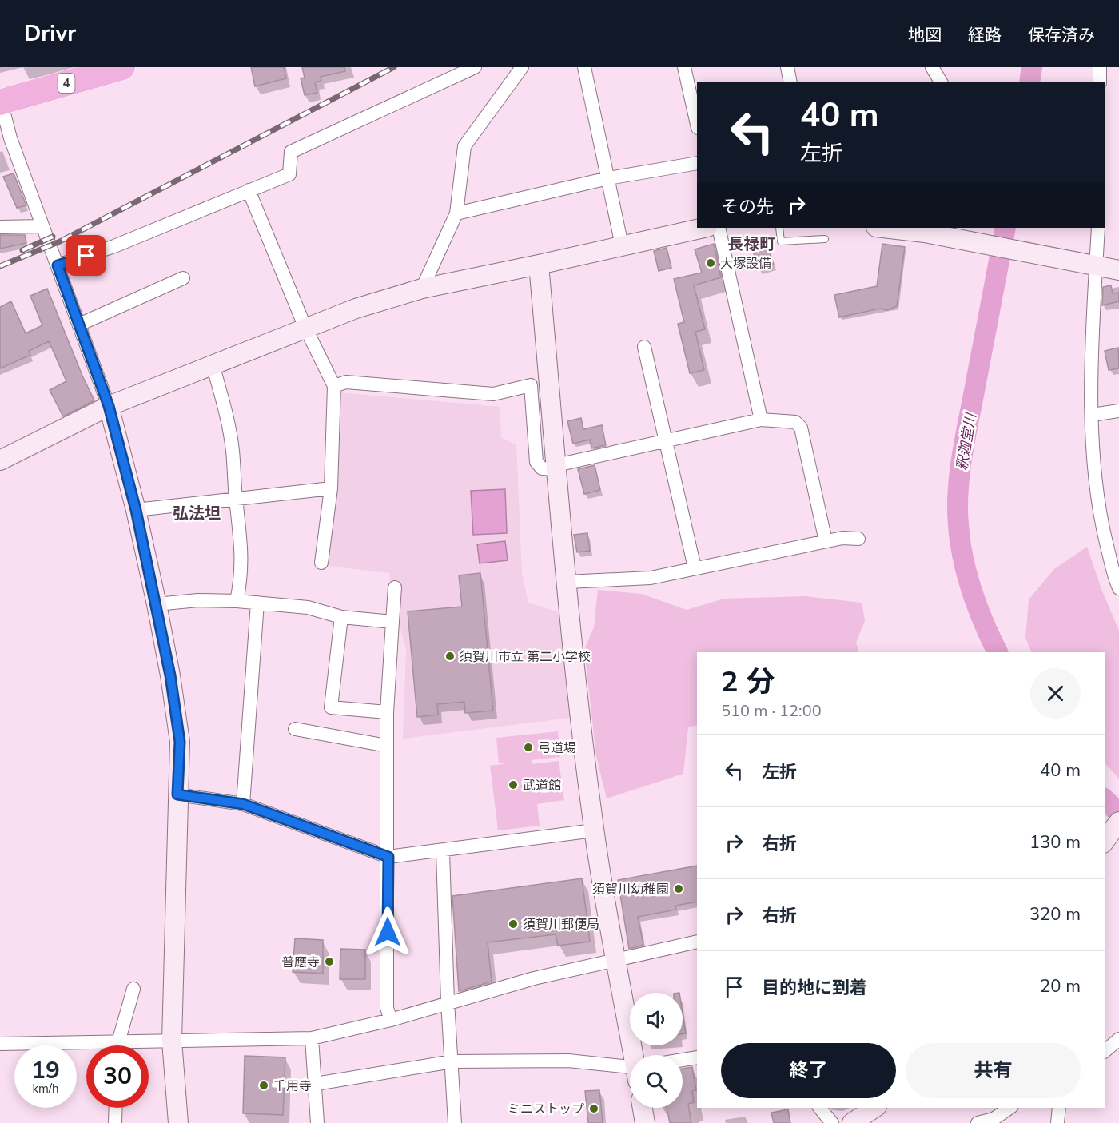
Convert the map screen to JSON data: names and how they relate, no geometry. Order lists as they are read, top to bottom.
{
  "streets": {
    "highway": ["4"]
  },
  "districts": ["長禄町", "弘法坦"],
  "water": ["釈迦堂川"],
  "places": [
    "大塚設備",
    "須賀川市立 第二小学校",
    "弓道場",
    "武道館",
    "須賀川幼稚園",
    "須賀川郵便局",
    "普應寺",
    "千用寺",
    "ミニストップ"
  ],
  "page": {
    "header": "Drivr",
    "nav": ["地図", "経路", "保存済み"],
    "turn": ["40 m", "左折"],
    "then": "その先",
    "heading": ["2 分", "510 m · 12:00"],
    "list": [
      {
        "name": "左折",
        "value": "40 m"
      },
      {
        "name": "右折",
        "value": "130 m"
      },
      {
        "name": "右折",
        "value": "320 m"
      },
      {
        "name": "目的地に到着",
        "value": "20 m"
      }
    ],
    "buttons": ["終了", "共有"],
    "speed": "19 km/h",
    "limit": "30"
  }
}
